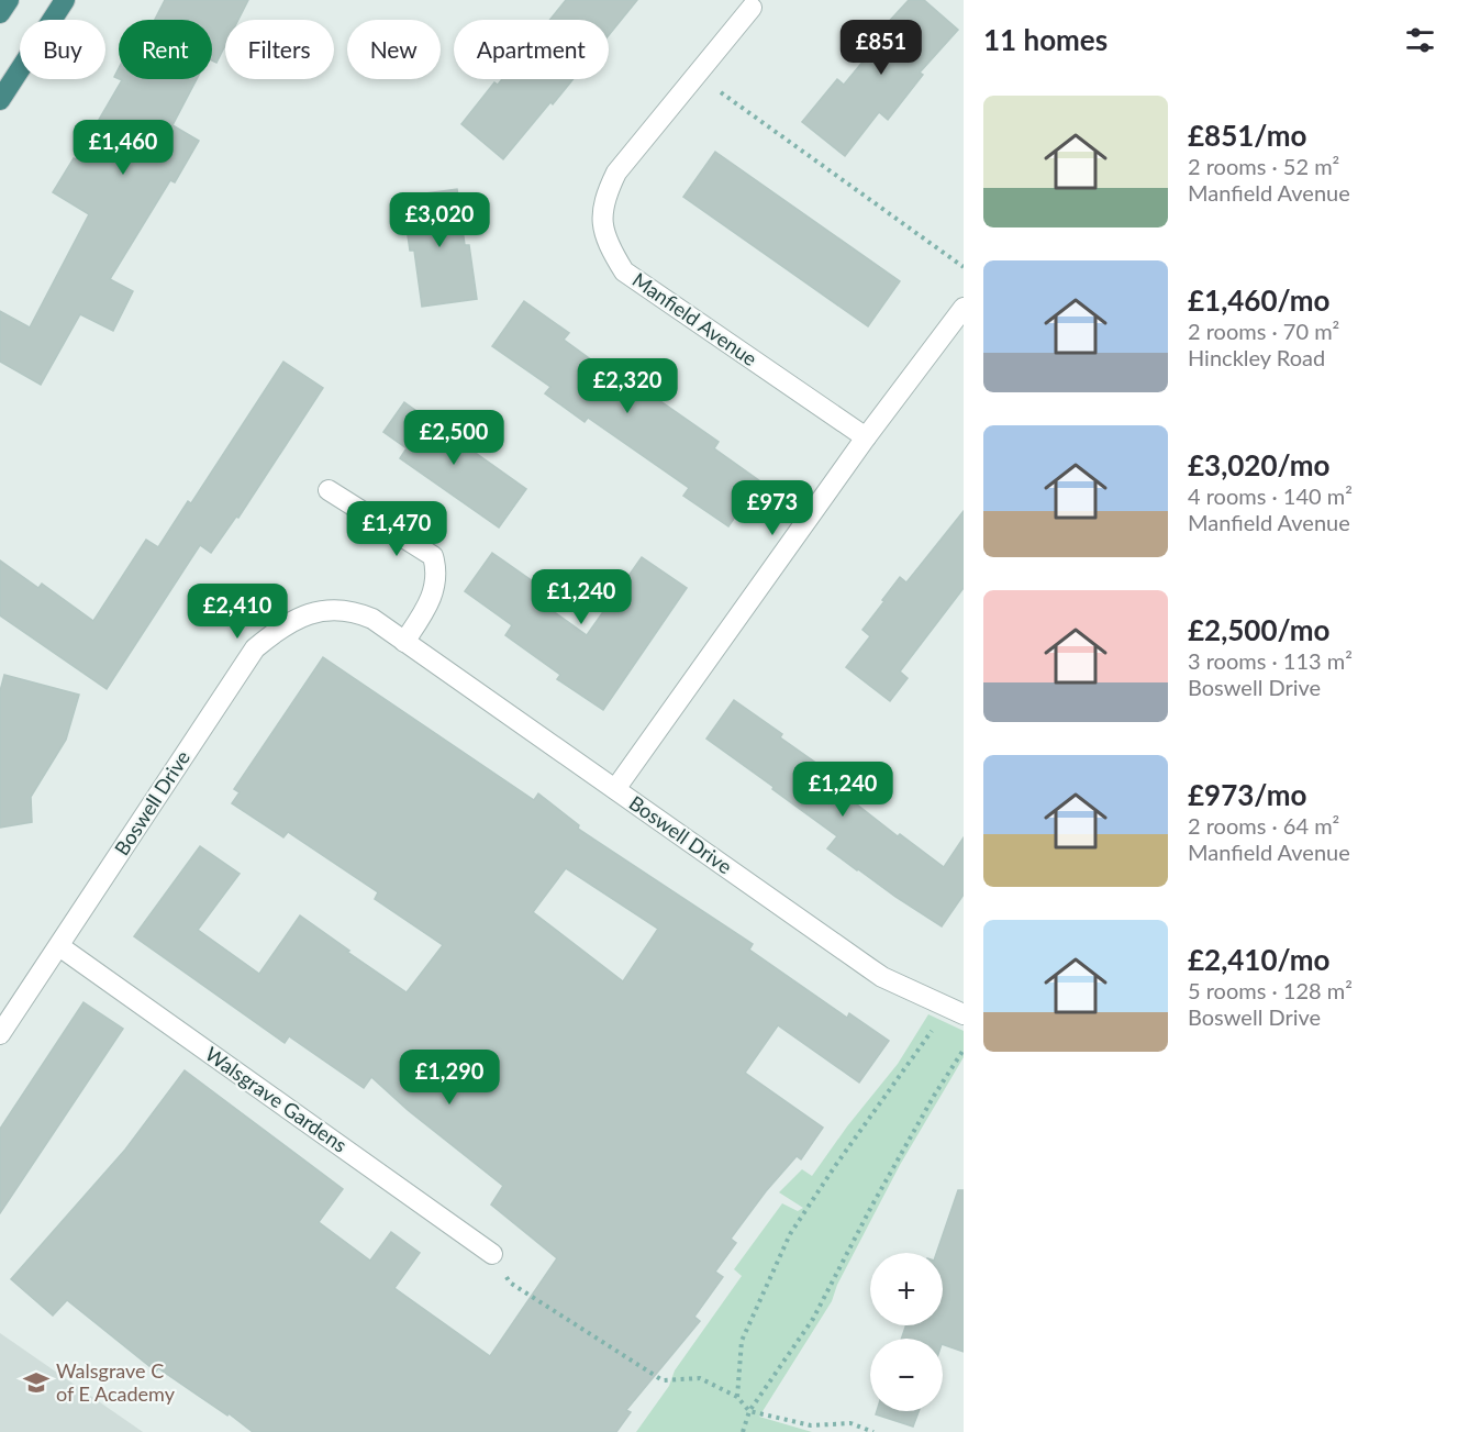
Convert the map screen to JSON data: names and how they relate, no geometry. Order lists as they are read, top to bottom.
{
  "streets": {
    "street": ["Manfield Avenue", "Boswell Drive", "Walsgrave Gardens"]
  },
  "crossings": [
    ["Boswell Drive", "Walsgrave Gardens"]
  ],
  "places": {
    "school or university": ["Walsgrave C of E Academy"]
  },
  "page": {
    "heading": "11 homes",
    "price": [
      "£851",
      "£1,460",
      "£3,020",
      "£2,320",
      "£2,500",
      "£973",
      "£1,470",
      "£1,240",
      "£2,410",
      "£1,240",
      "£1,290"
    ],
    "chip": [
      "Buy",
      "Rent",
      "Filters",
      "New",
      "Apartment"
    ],
    "list": [
      {
        "name": "£851/mo",
        "note": "2 rooms · 52 m² · Manfield Avenue"
      },
      {
        "name": "£1,460/mo",
        "note": "2 rooms · 70 m² · Hinckley Road"
      },
      {
        "name": "£3,020/mo",
        "note": "4 rooms · 140 m² · Manfield Avenue"
      },
      {
        "name": "£2,500/mo",
        "note": "3 rooms · 113 m² · Boswell Drive"
      },
      {
        "name": "£973/mo",
        "note": "2 rooms · 64 m² · Manfield Avenue"
      },
      {
        "name": "£2,410/mo",
        "note": "5 rooms · 128 m² · Boswell Drive"
      }
    ],
    "map_buttons": ["+", "−"]
  }
}
